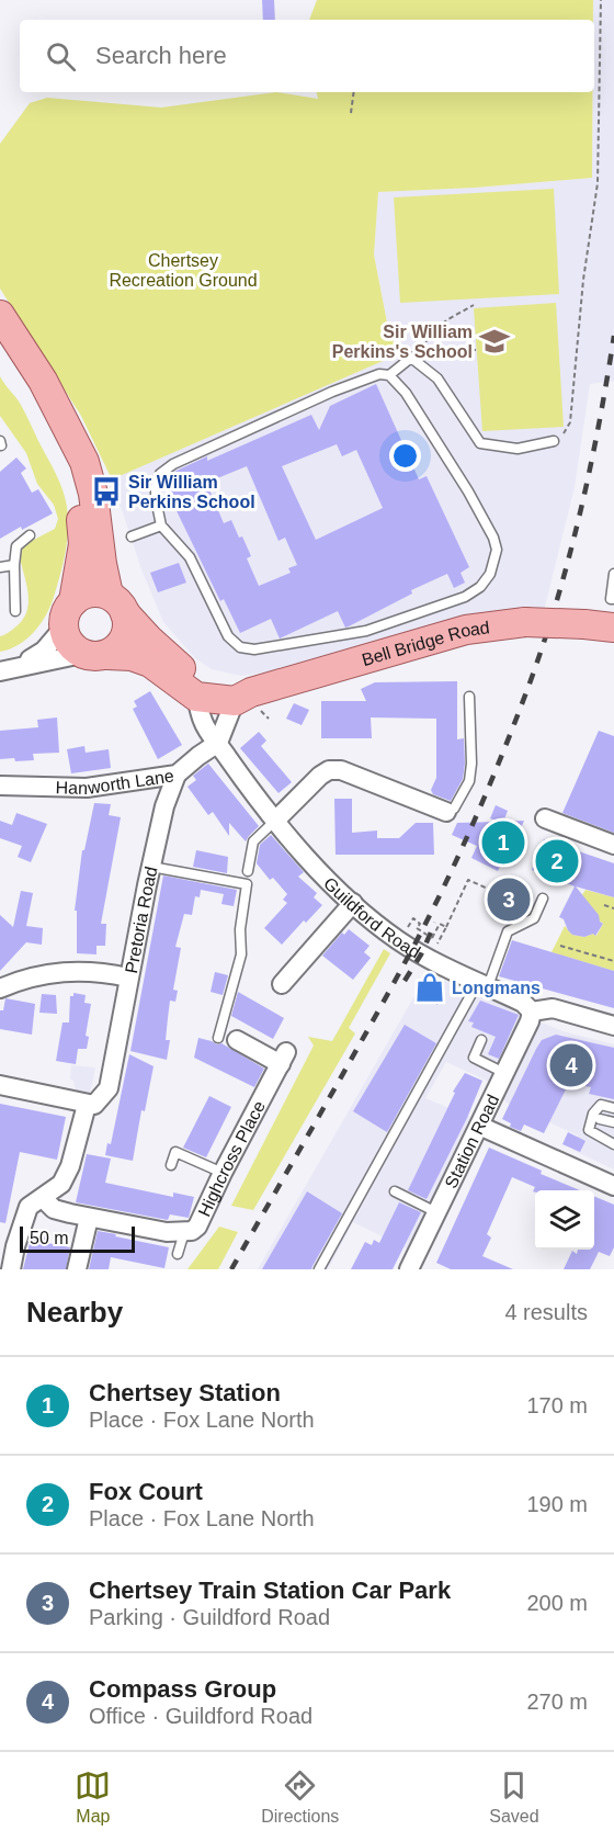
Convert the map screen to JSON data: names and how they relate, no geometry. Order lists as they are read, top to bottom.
{
  "streets": {
    "main road": ["Bell Bridge Road"],
    "street": [
      "Hanworth Lane",
      "Guildford Road",
      "Pretoria Road",
      "Station Road",
      "Highcross Place"
    ]
  },
  "crossings": [
    ["Hanworth Lane", "Guildford Road"],
    ["Hanworth Lane", "Pretoria Road"],
    ["Guildford Road", "Station Road"]
  ],
  "parks": ["Chertsey Recreation Ground"],
  "places": {
    "school or university": ["Sir William Perkins's School"],
    "bus stop": ["Sir William Perkins School"],
    "shop": ["Longmans"]
  },
  "scale_bar": "50 m",
  "page": {
    "search": "Search here",
    "pins": [
      "1",
      "2",
      "3",
      "4"
    ],
    "scale": "50 m",
    "heading": ["Nearby", "4 results"],
    "list": [
      {
        "mark": "1",
        "name": "Chertsey Station",
        "note": "Place · Fox Lane North",
        "value": "170 m"
      },
      {
        "mark": "2",
        "name": "Fox Court",
        "note": "Place · Fox Lane North",
        "value": "190 m"
      },
      {
        "mark": "3",
        "name": "Chertsey Train Station Car Park",
        "note": "Parking · Guildford Road",
        "value": "200 m"
      },
      {
        "mark": "4",
        "name": "Compass Group",
        "note": "Office · Guildford Road",
        "value": "270 m"
      }
    ],
    "nav": ["Map", "Directions", "Saved"]
  }
}
